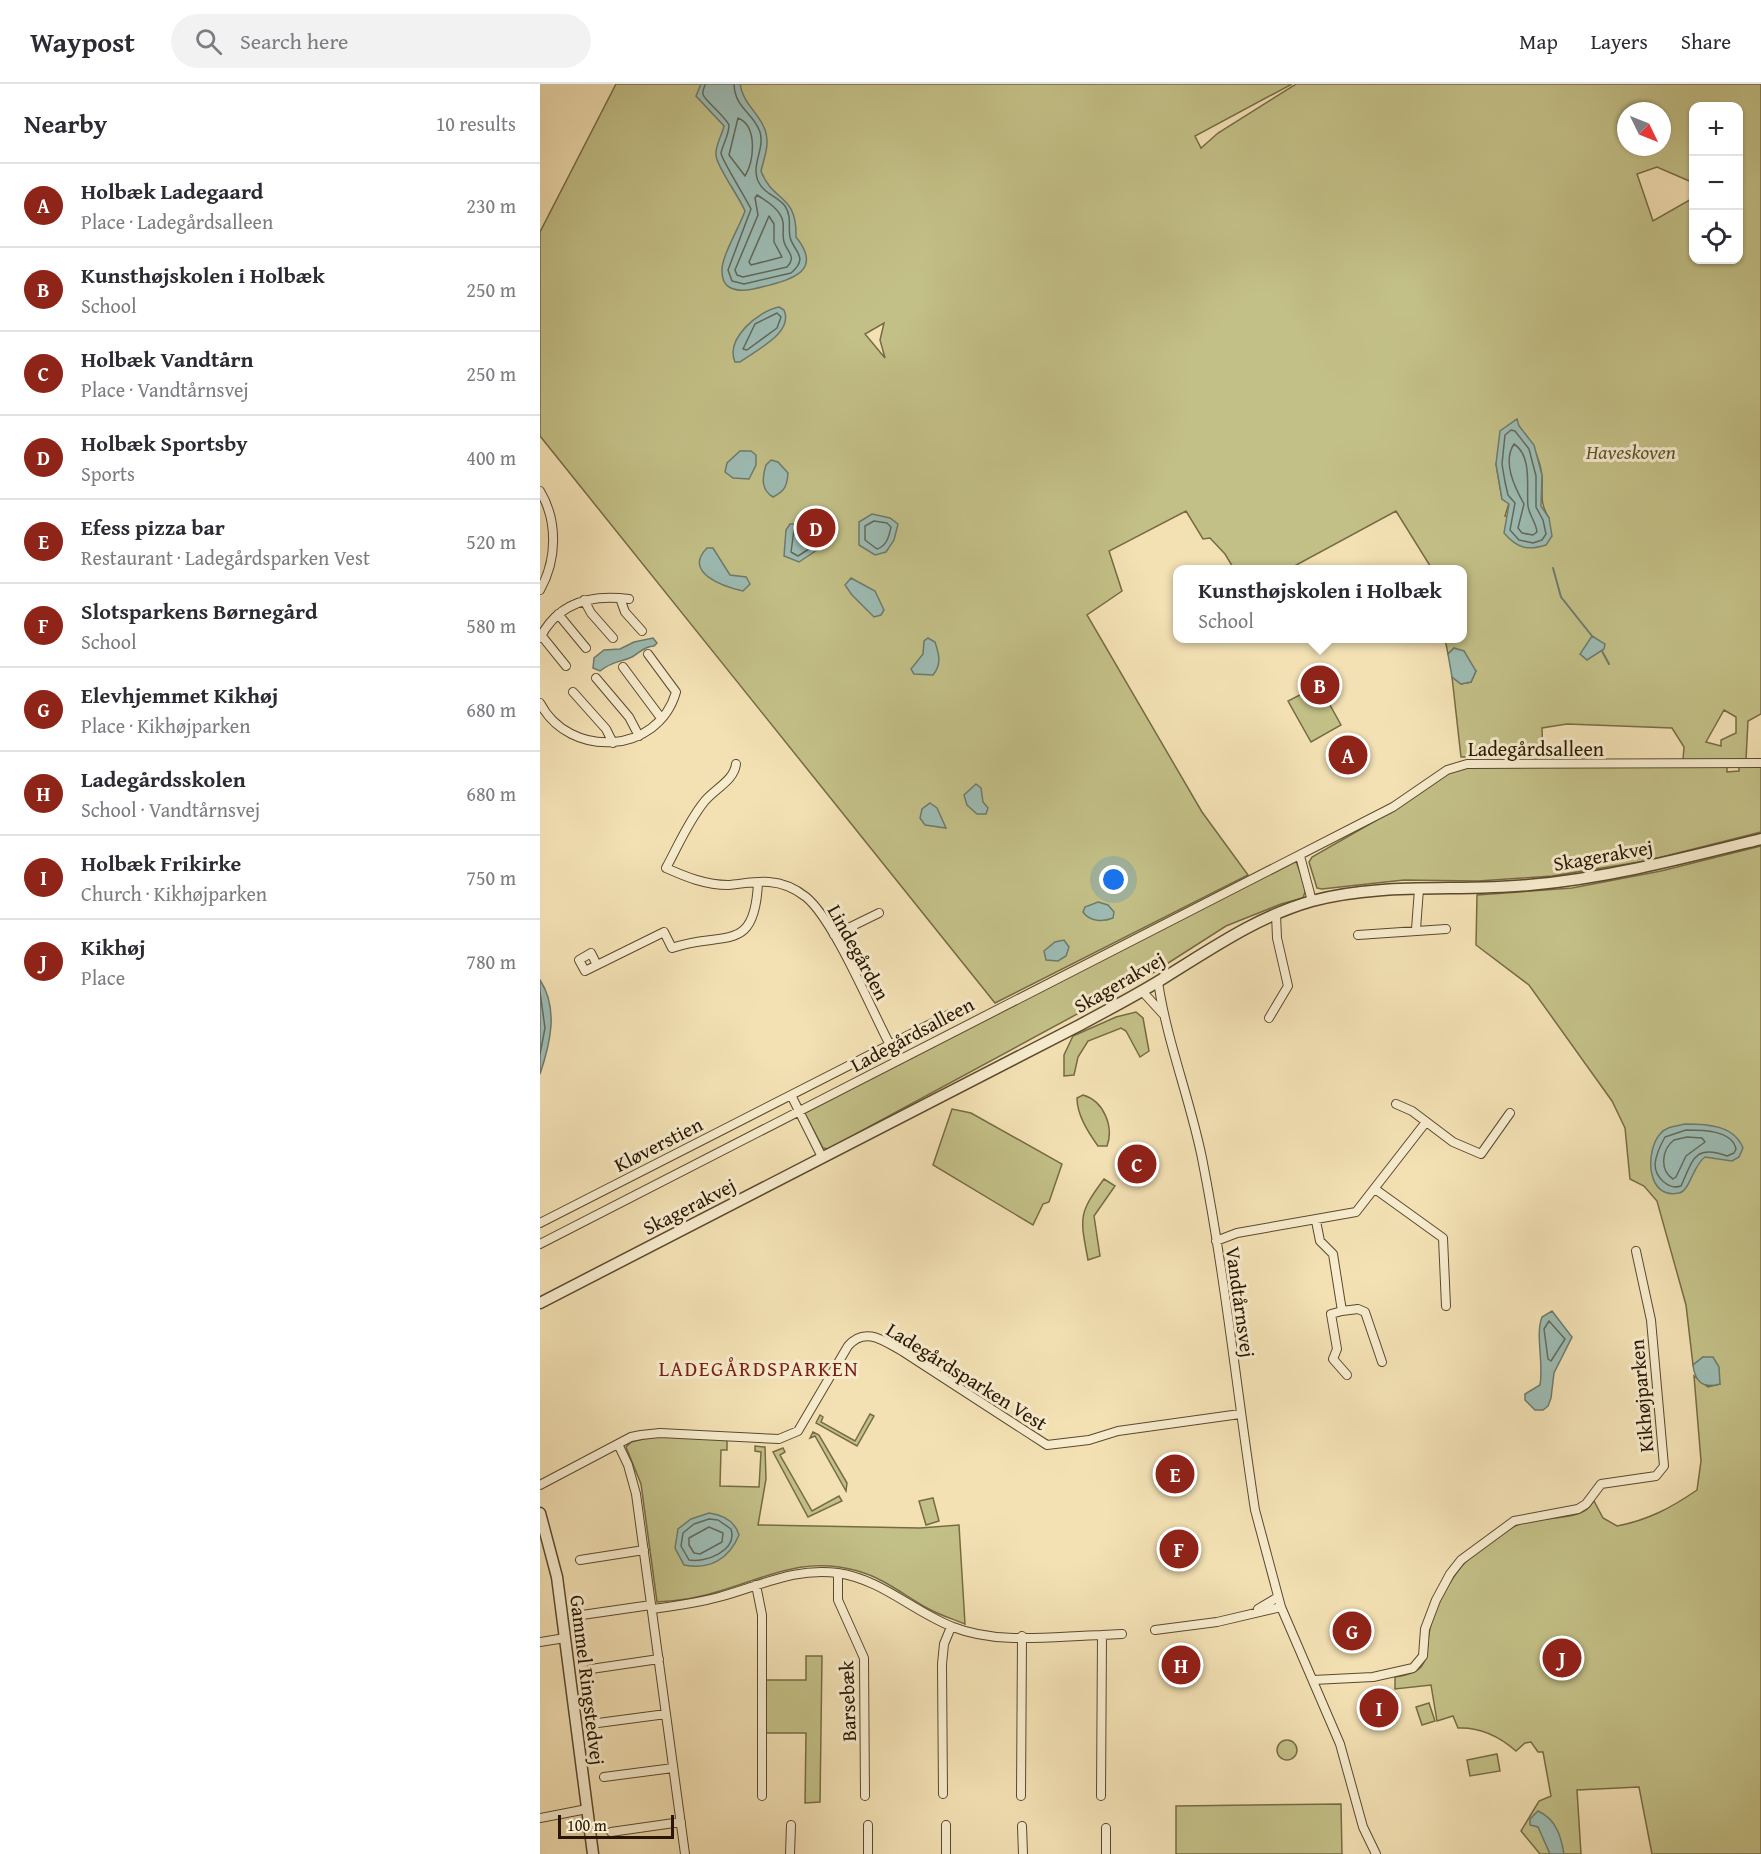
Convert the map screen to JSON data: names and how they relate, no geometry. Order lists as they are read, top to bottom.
{
  "streets": {
    "street": [
      "Ladegårdsalleen",
      "Skagerakvej",
      "Lindegården",
      "Kløverstien",
      "Vandtårnsvej",
      "Ladegårdsparken Vest",
      "Kikhøjparken",
      "Gammel Ringstedvej",
      "Barsebæk"
    ]
  },
  "crossings": [
    ["Skagerakvej", "Vandtårnsvej"],
    ["Lindegården", "Kløverstien"],
    ["Vandtårnsvej", "Ladegårdsparken Vest"],
    ["Vandtårnsvej", "Kikhøjparken"]
  ],
  "districts": ["LADEGÅRDSPARKEN"],
  "parks": ["Haveskoven"],
  "scale_bar": "100 m",
  "north": "bottom right",
  "page": {
    "header": "Waypost",
    "search": "Search here",
    "nav": ["Map", "Layers", "Share"],
    "heading": ["Nearby", "10 results"],
    "map_buttons": ["+", "−"],
    "list": [
      {
        "mark": "A",
        "name": "Holbæk Ladegaard",
        "note": "Place · Ladegårdsalleen",
        "value": "230 m"
      },
      {
        "mark": "B",
        "name": "Kunsthøjskolen i Holbæk",
        "note": "School",
        "value": "250 m"
      },
      {
        "mark": "C",
        "name": "Holbæk Vandtårn",
        "note": "Place · Vandtårnsvej",
        "value": "250 m"
      },
      {
        "mark": "D",
        "name": "Holbæk Sportsby",
        "note": "Sports",
        "value": "400 m"
      },
      {
        "mark": "E",
        "name": "Efess pizza bar",
        "note": "Restaurant · Ladegårdsparken Vest",
        "value": "520 m"
      },
      {
        "mark": "F",
        "name": "Slotsparkens Børnegård",
        "note": "School",
        "value": "580 m"
      },
      {
        "mark": "G",
        "name": "Elevhjemmet Kikhøj",
        "note": "Place · Kikhøjparken",
        "value": "680 m"
      },
      {
        "mark": "H",
        "name": "Ladegårdsskolen",
        "note": "School · Vandtårnsvej",
        "value": "680 m"
      },
      {
        "mark": "I",
        "name": "Holbæk Frikirke",
        "note": "Church · Kikhøjparken",
        "value": "750 m"
      },
      {
        "mark": "J",
        "name": "Kikhøj",
        "note": "Place",
        "value": "780 m"
      }
    ],
    "pins": [
      "D",
      "B",
      "A",
      "C",
      "E",
      "F",
      "G",
      "J",
      "H",
      "I"
    ],
    "popup": ["Kunsthøjskolen i Holbæk", "School"],
    "scale": "100 m"
  }
}
